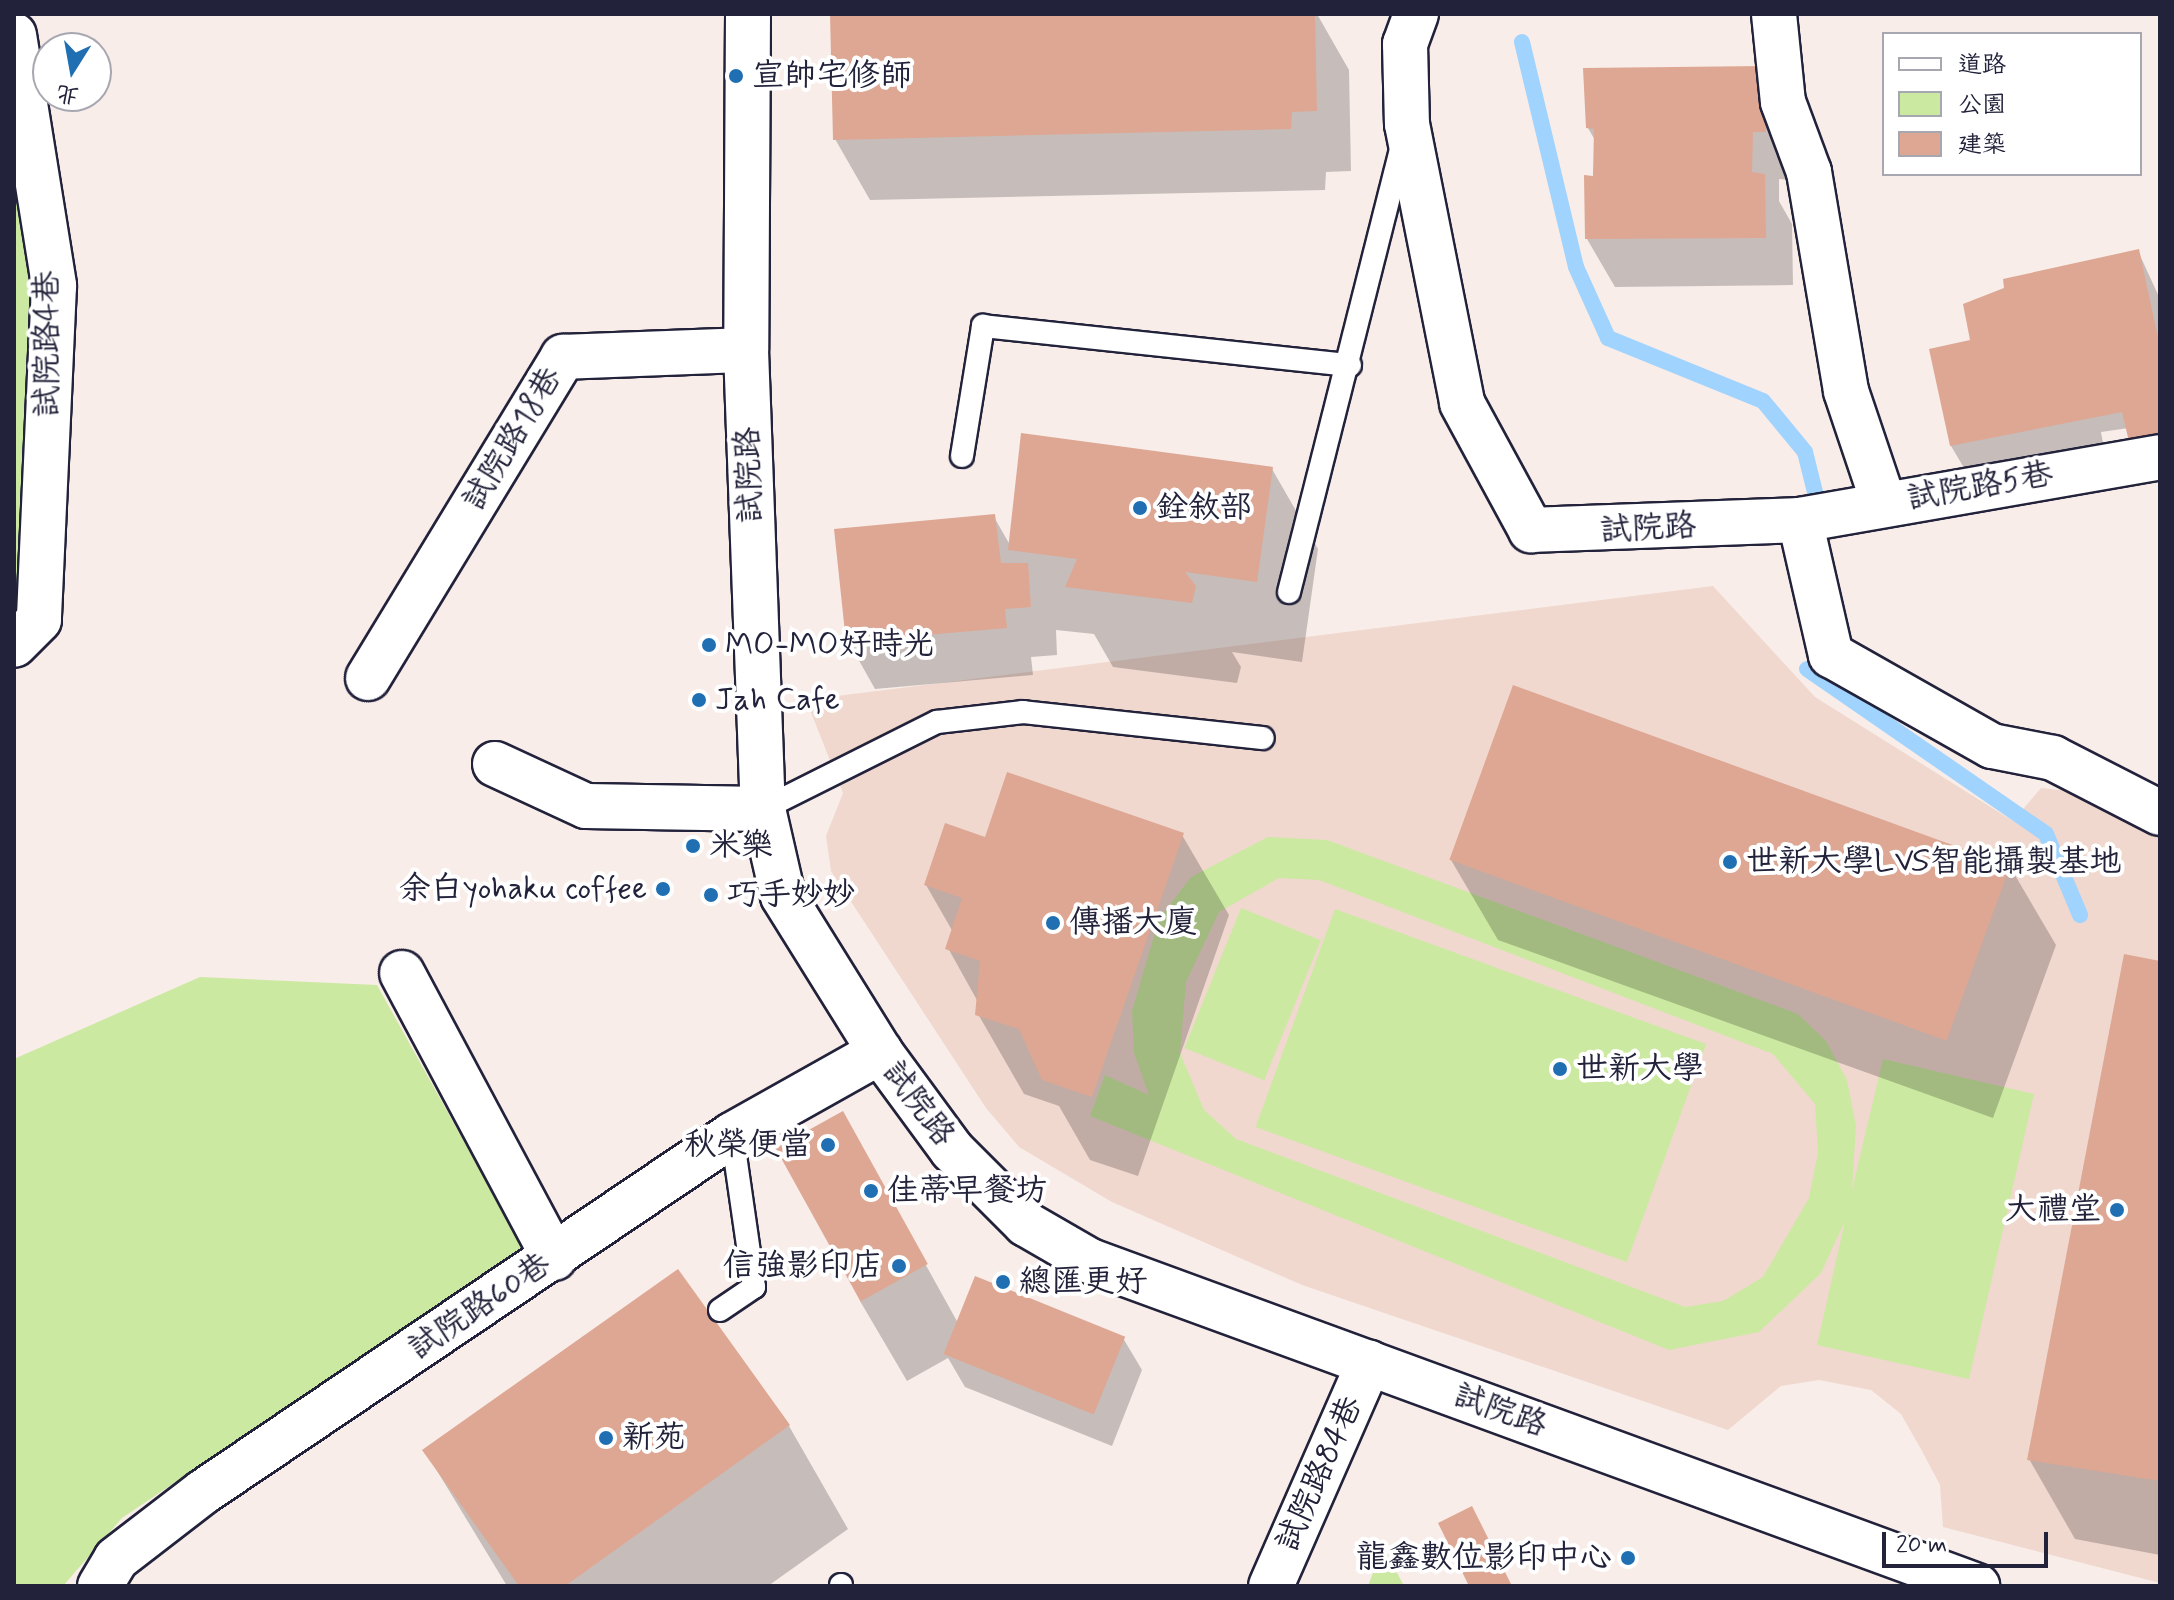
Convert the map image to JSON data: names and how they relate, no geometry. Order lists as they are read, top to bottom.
{
  "streets": {
    "street": [
      "試院路4巷",
      "試院路18巷",
      "試院路",
      "試院路5巷",
      "試院路60巷",
      "試院路84巷"
    ]
  },
  "crossings": [
    ["試院路18巷", "試院路"],
    ["試院路", "試院路5巷"],
    ["試院路", "試院路60巷"],
    ["試院路", "試院路84巷"]
  ],
  "places": [
    "宣帥宅修師",
    "銓敘部",
    "MO-MO好時光",
    "Jah Cafe",
    "米樂",
    "世新大學LVS智能攝製基地",
    "余白yohaku coffee",
    "巧手妙妙",
    "傳播大廈",
    "世新大學",
    "秋榮便當",
    "佳蒂早餐坊",
    "大禮堂",
    "信強影印店",
    "總匯更好",
    "新苑",
    "龍鑫數位影印中心"
  ],
  "legend": ["道路", "公園", "建築"],
  "scale_bar": "20 m",
  "north": "bottom"
}
